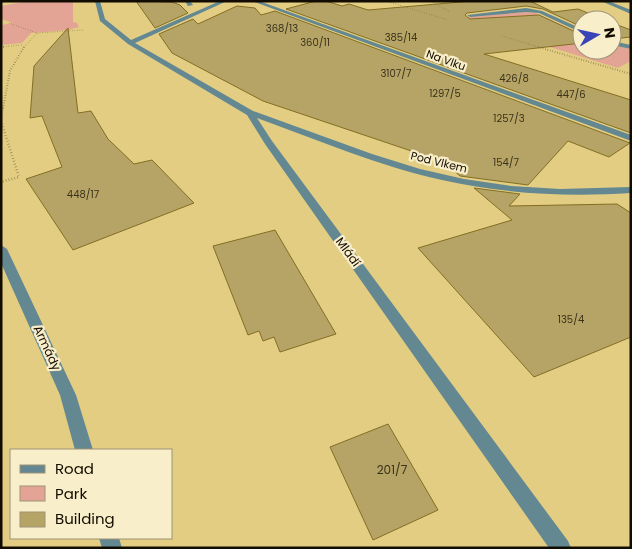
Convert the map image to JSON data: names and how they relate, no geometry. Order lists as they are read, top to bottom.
{
  "streets": {
    "street": [
      "Na Vlku",
      "Pod Vlkem",
      "Mládí",
      "Armády"
    ]
  },
  "crossings": [
    ["Pod Vlkem", "Mládí"]
  ],
  "house_numbers": [
    "368/13",
    "385/14",
    "360/11",
    "3107/7",
    "426/8",
    "1297/5",
    "447/6",
    "1257/3",
    "154/7",
    "448/17",
    "135/4",
    "201/7"
  ],
  "legend": ["Road", "Park", "Building"],
  "north": "right"
}
